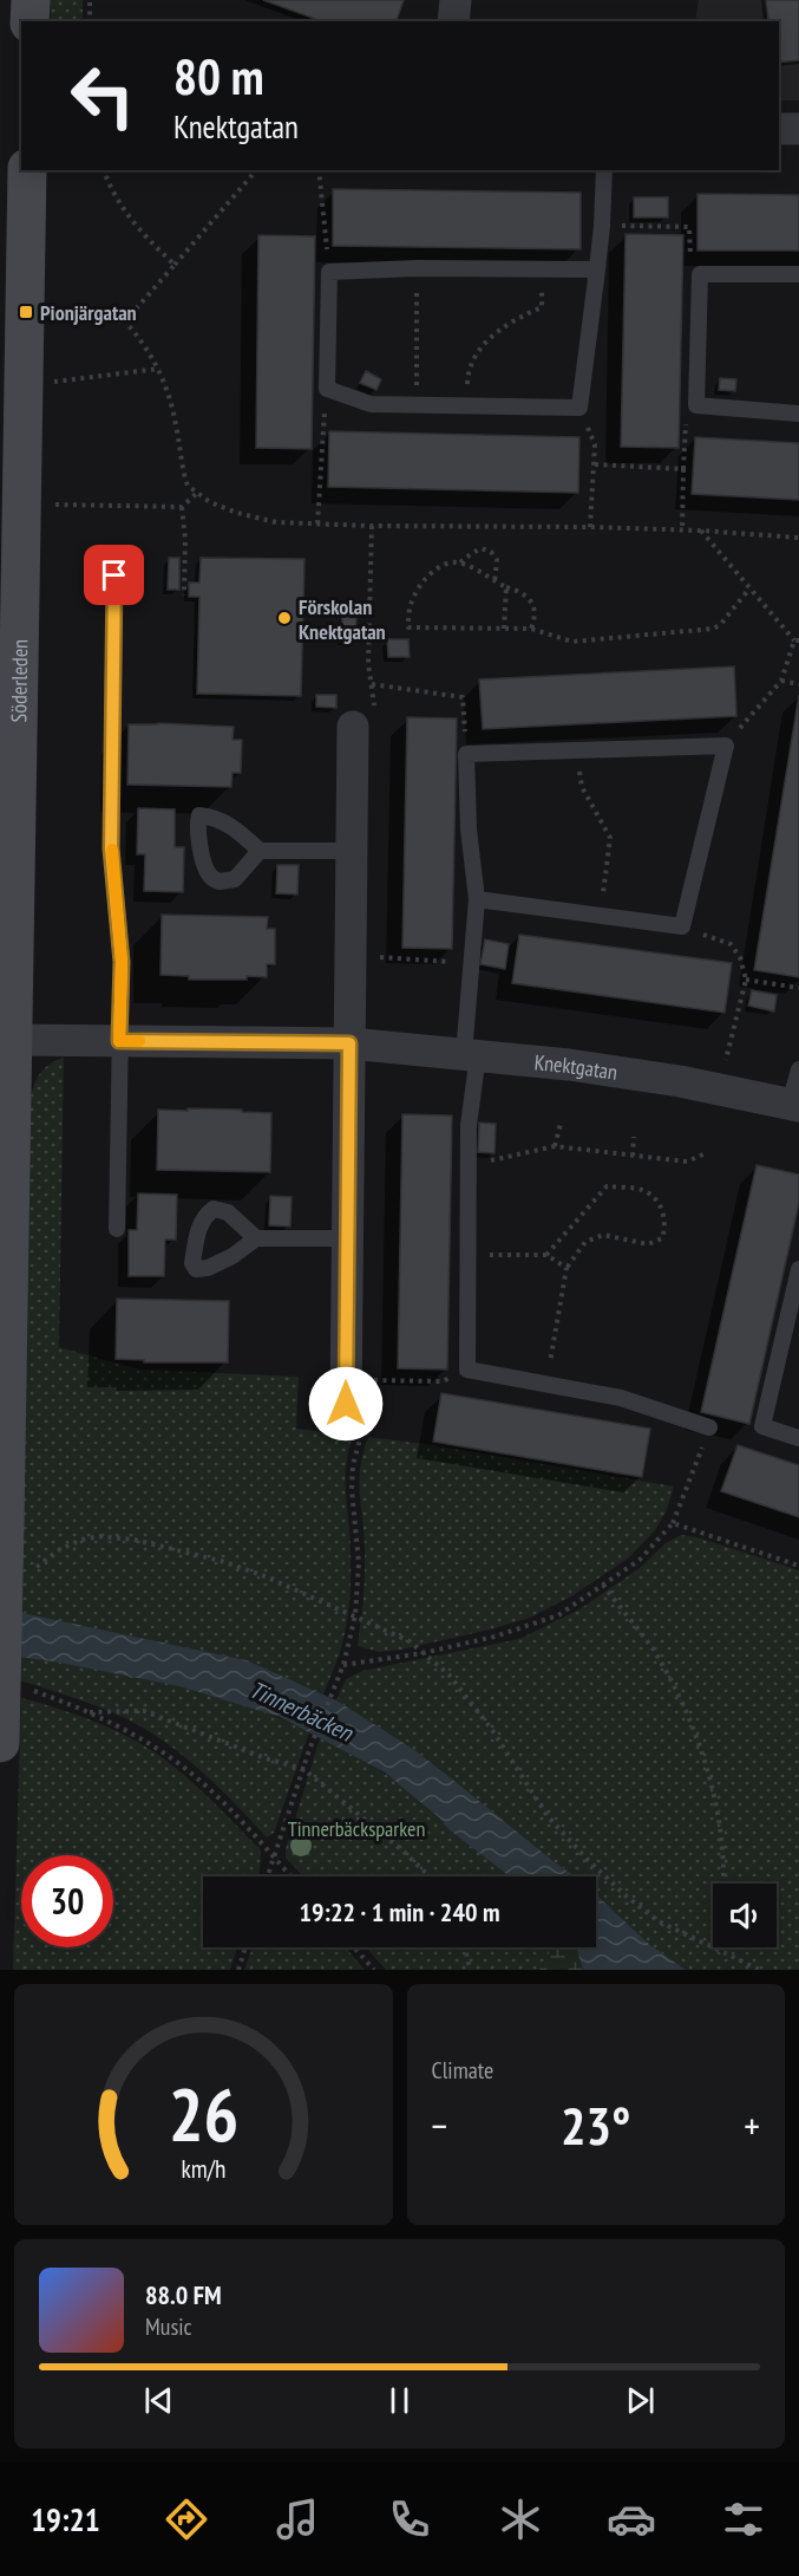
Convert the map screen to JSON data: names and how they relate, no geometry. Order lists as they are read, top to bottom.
{
  "streets": {
    "main road": ["Söderleden"],
    "street": ["Knektgatan"]
  },
  "crossings": [
    ["Söderleden", "Knektgatan"]
  ],
  "water": ["Tinnerbäcken"],
  "parks": ["Tinnerbäcksparken"],
  "places": {
    "transit": ["Pionjärgatan"],
    "other": ["Förskolan Knektgatan"]
  },
  "page": {
    "turn": ["80 m", "Knektgatan"],
    "limit": "30",
    "trip": "19:22 · 1 min · 240 m",
    "tile": "Climate",
    "heat": ["−", "23°", "+"],
    "song": ["88.0 FM", "Music"],
    "tabs": "19:21",
    "gauge": ["26", "km/h"]
  }
}
